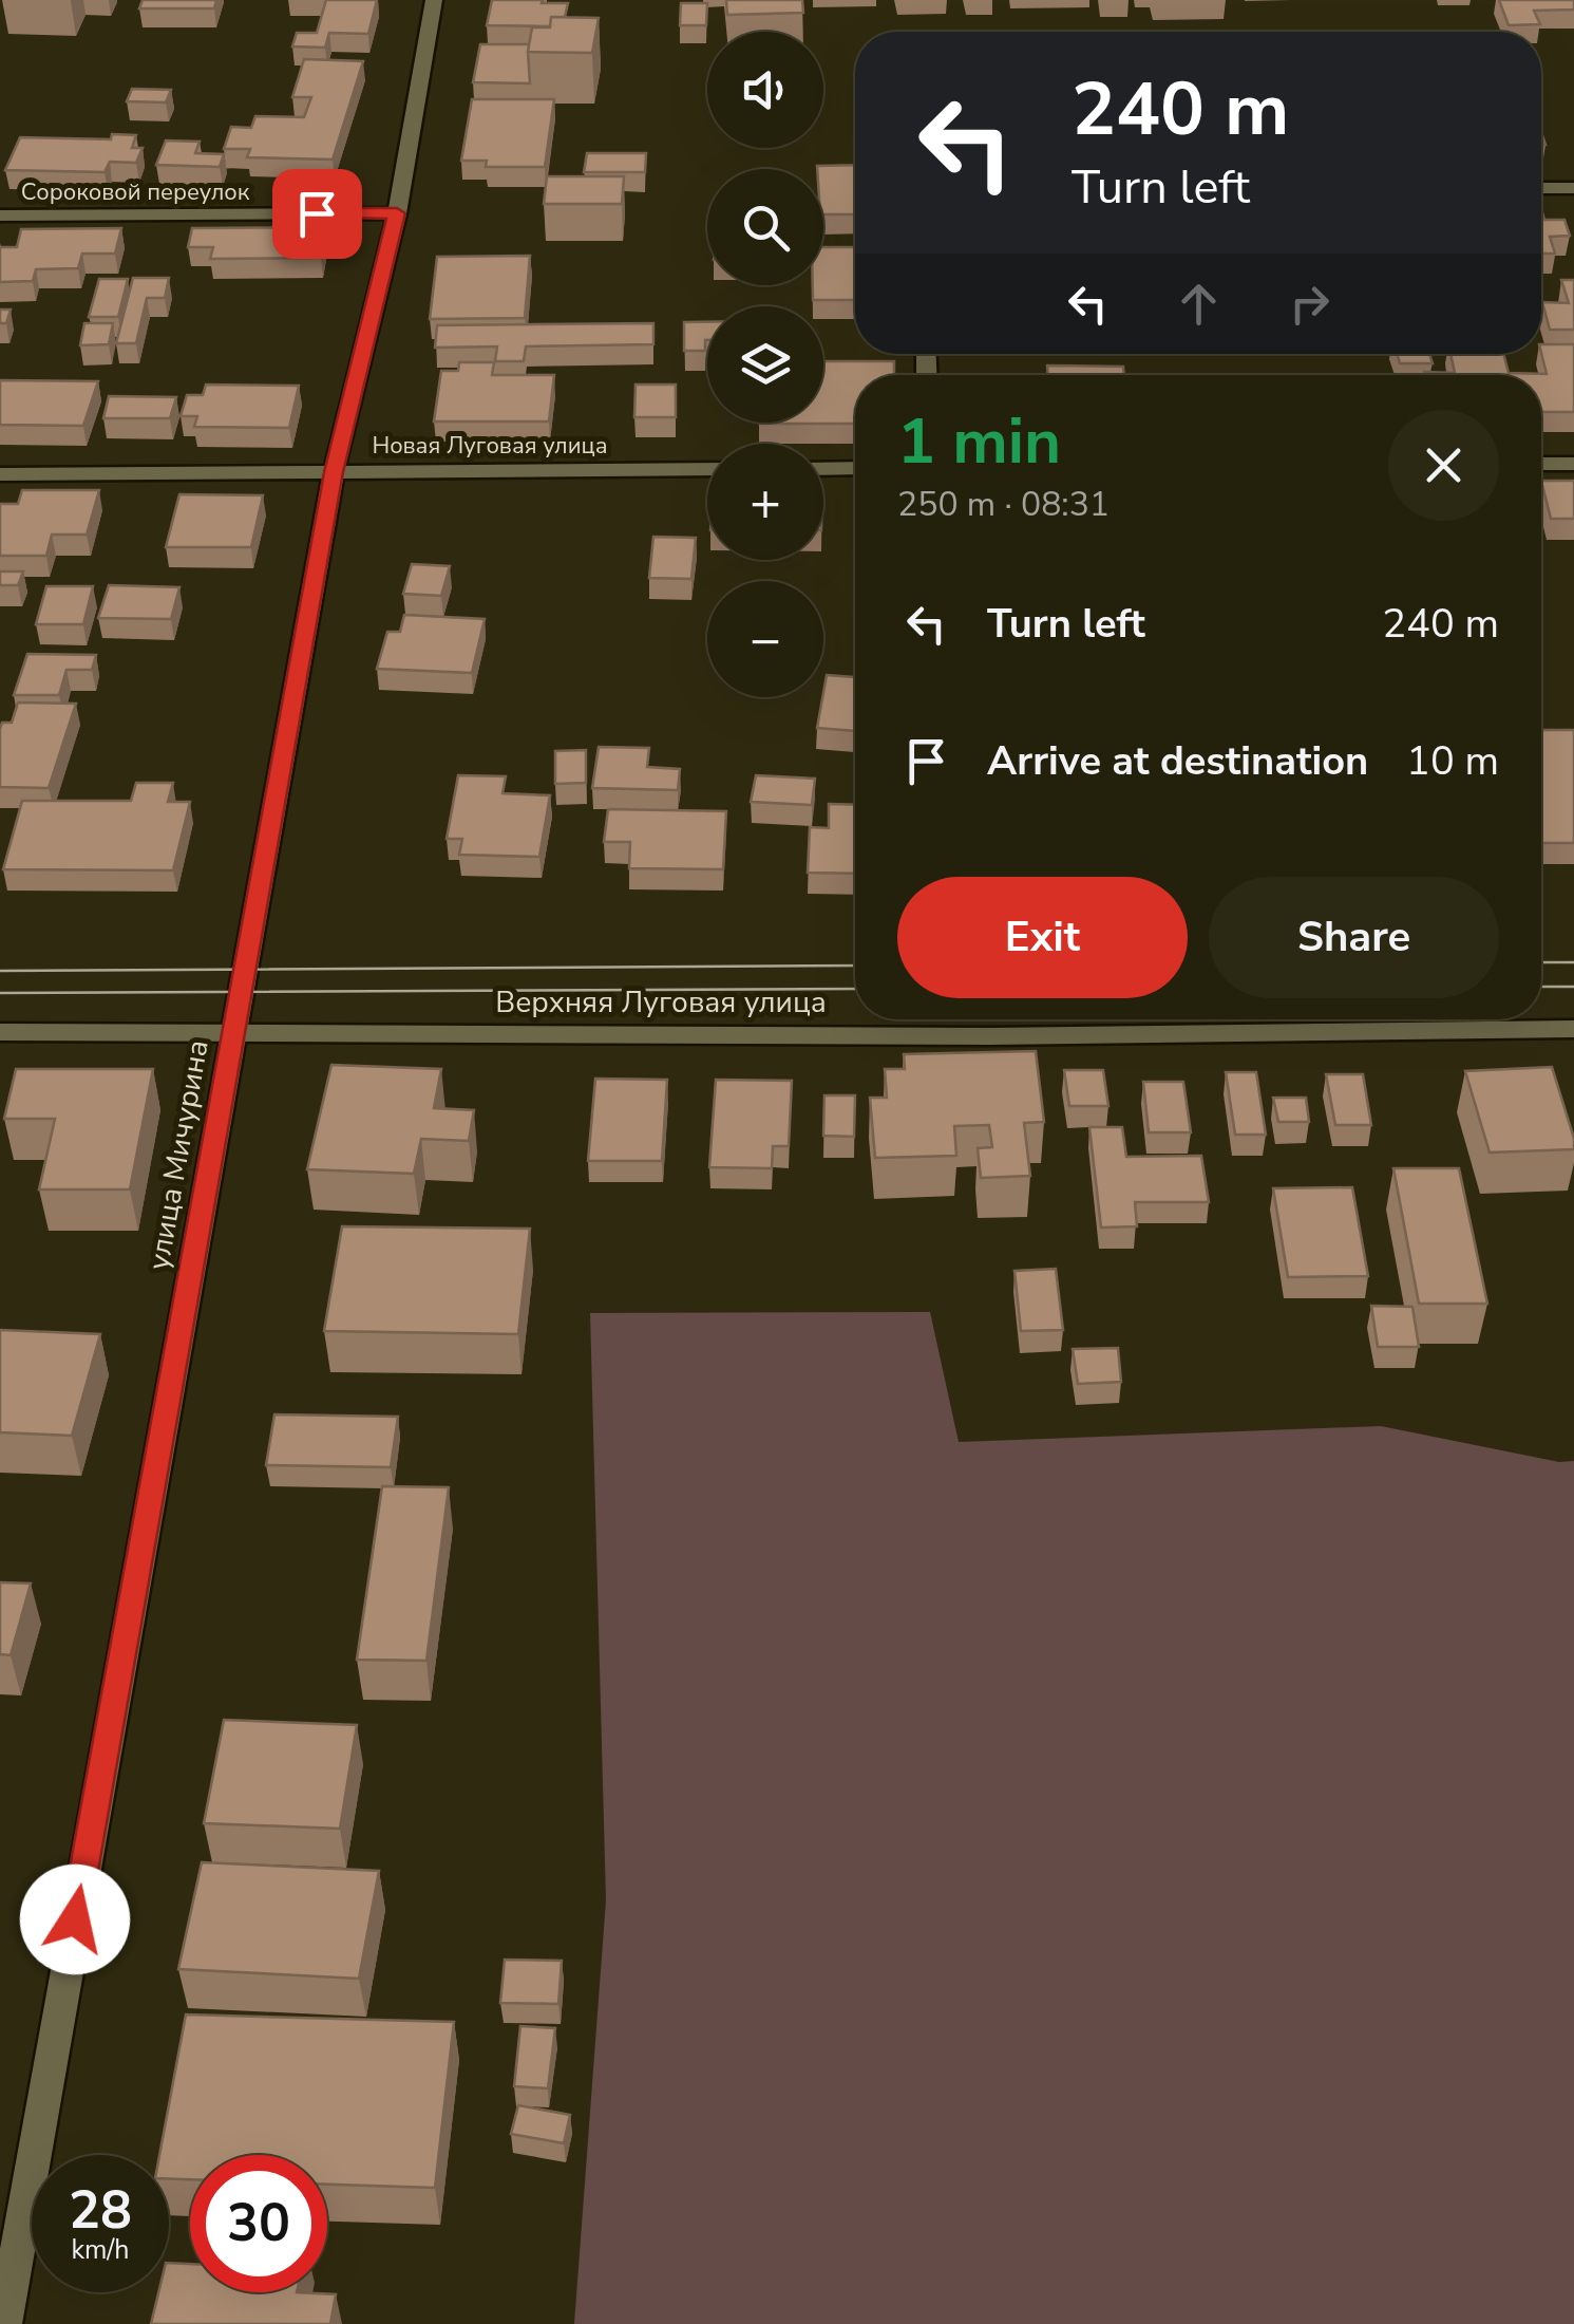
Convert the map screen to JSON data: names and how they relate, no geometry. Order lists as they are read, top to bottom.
{
  "streets": {
    "street": [
      "Сороковой переулок",
      "Новая Луговая улица",
      "Верхняя Луговая улица",
      "улица Мичурина"
    ]
  },
  "crossings": [
    ["Сороковой переулок", "улица Мичурина"],
    ["Новая Луговая улица", "улица Мичурина"],
    ["Верхняя Луговая улица", "улица Мичурина"]
  ],
  "page": {
    "map_buttons": ["+", "−"],
    "turn": ["240 m", "Turn left"],
    "heading": ["1 min", "250 m · 08:31"],
    "list": [
      {
        "name": "Turn left",
        "value": "240 m"
      },
      {
        "name": "Arrive at destination",
        "value": "10 m"
      }
    ],
    "buttons": ["Exit", "Share"],
    "speed": "28 km/h",
    "limit": "30"
  }
}
